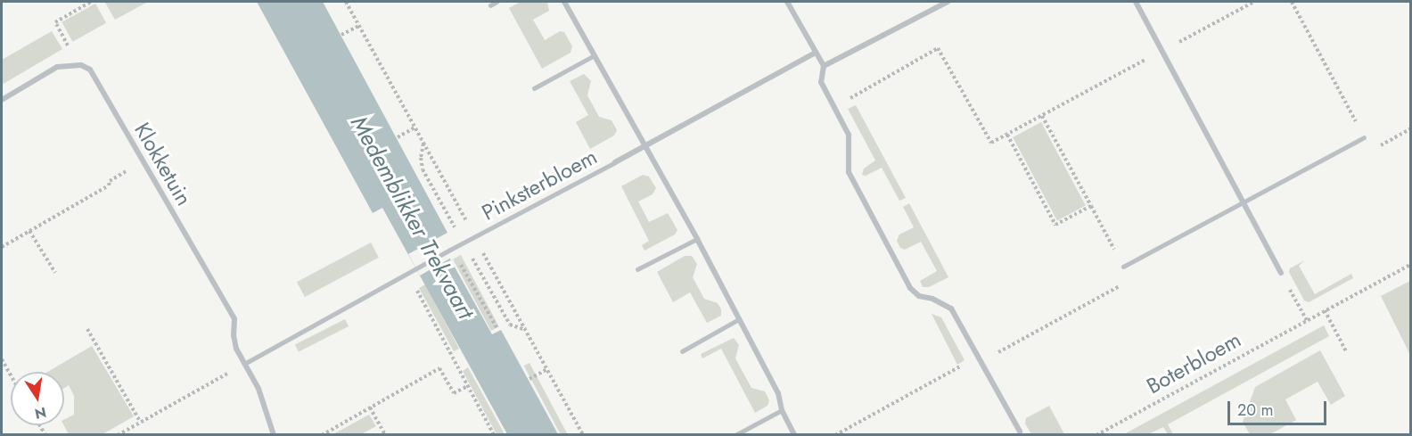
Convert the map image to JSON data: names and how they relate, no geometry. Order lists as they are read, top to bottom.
{
  "streets": {
    "street": ["Klokketuin", "Pinksterbloem"],
    "path": ["Boterbloem"]
  },
  "water": ["Medemblikker Trekvaart"],
  "scale_bar": "20 m",
  "north": "bottom"
}
